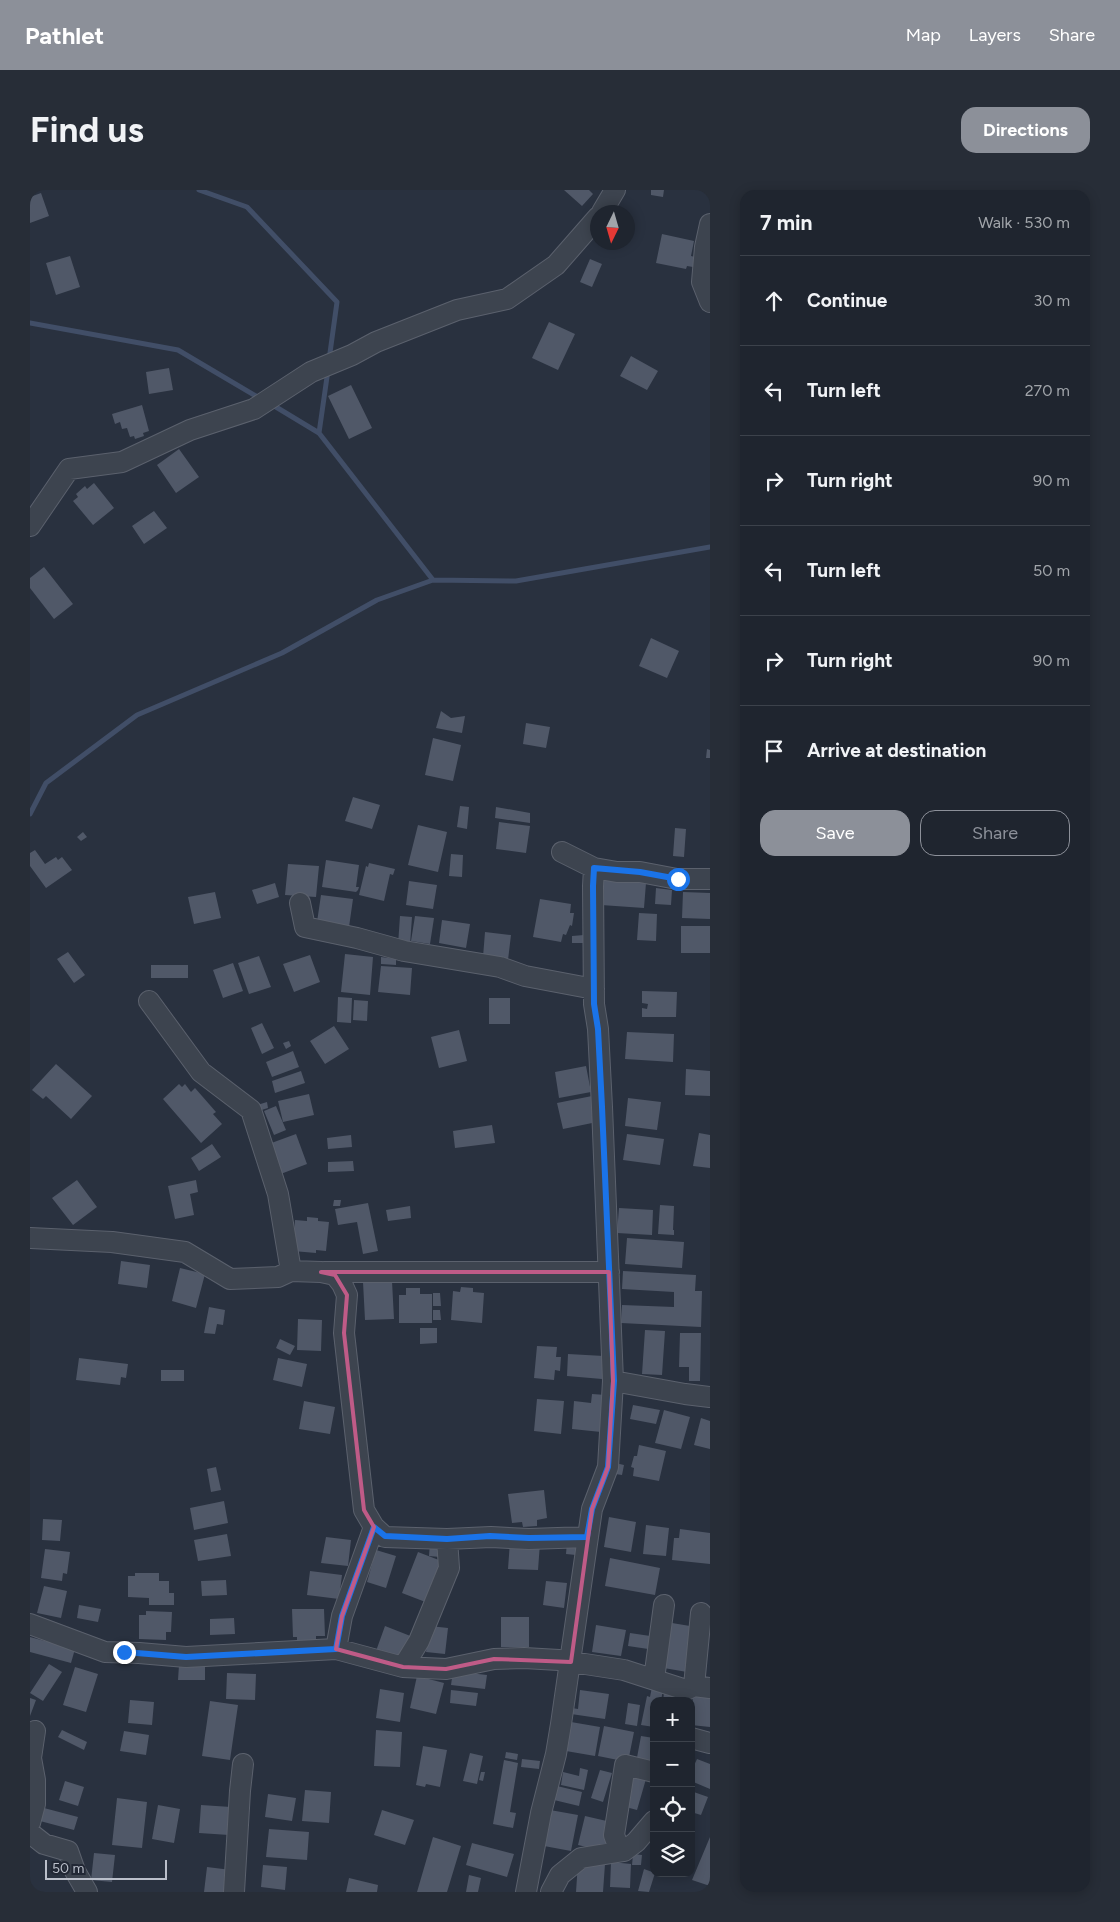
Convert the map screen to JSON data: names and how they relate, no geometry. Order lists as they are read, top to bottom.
{
  "scale_bar": "50 m",
  "north": "bottom",
  "page": {
    "header": "Pathlet",
    "nav": ["Map", "Layers", "Share"],
    "buttons": [
      "Directions",
      ["Save", "Share"]
    ],
    "title": "Find us",
    "heading": ["7 min", "Walk · 530 m"],
    "list": [
      ["Continue", "30 m"],
      ["Turn left", "270 m"],
      ["Turn right", "90 m"],
      ["Turn left", "50 m"],
      ["Turn right", "90 m"],
      "Arrive at destination"
    ],
    "map_buttons": ["+", "−"],
    "scale": "50 m"
  }
}
